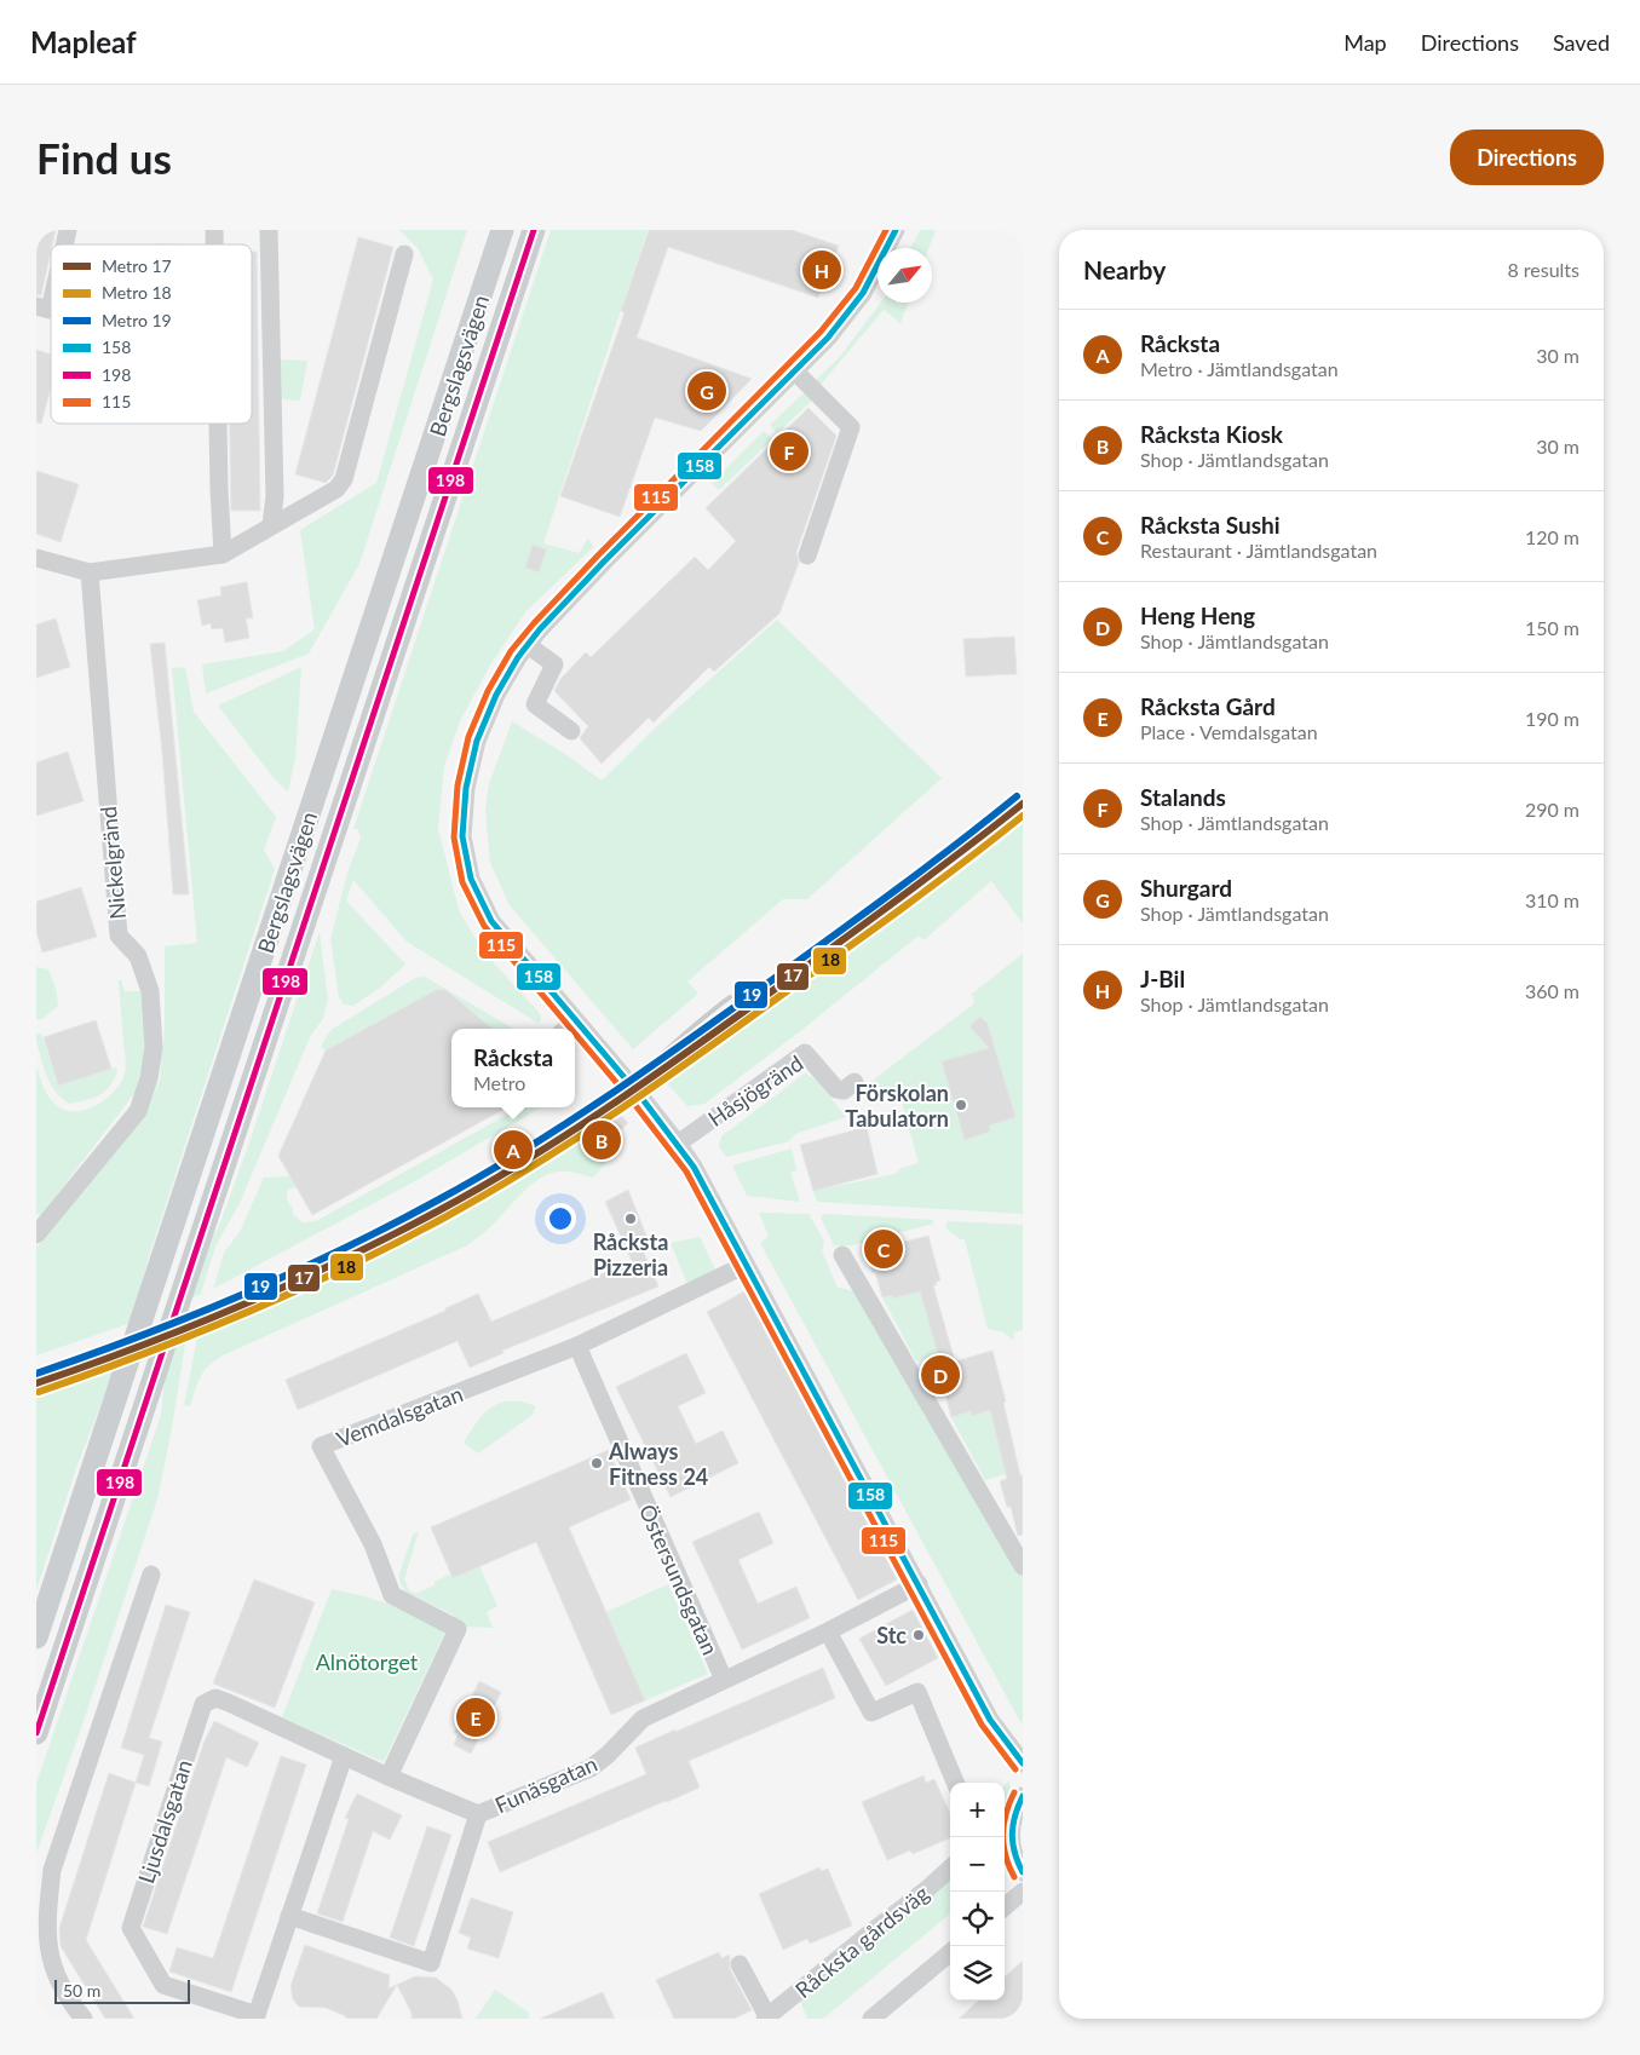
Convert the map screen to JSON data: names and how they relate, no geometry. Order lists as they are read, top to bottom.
{
  "streets": {
    "main road": ["Bergslagsvägen"],
    "street": [
      "Nickelgränd",
      "Håsjögränd",
      "Vemdalsgatan",
      "Östersundsgatan",
      "Funäsgatan",
      "Ljusdalsgatan",
      "Råcksta gårdsväg"
    ]
  },
  "crossings": [
    ["Vemdalsgatan", "Östersundsgatan"],
    ["Vemdalsgatan", "Funäsgatan"],
    ["Östersundsgatan", "Funäsgatan"],
    ["Funäsgatan", "Ljusdalsgatan"]
  ],
  "parks": ["Alnötorget"],
  "places": [
    "Förskolan Tabulatorn",
    "Råcksta Pizzeria",
    "Always Fitness 24",
    "Stc"
  ],
  "lines": [
    "transit line 158",
    "transit line 198",
    "transit line 115",
    "metro line 19",
    "metro line 17",
    "metro line 18"
  ],
  "legend": [
    "Metro 17",
    "Metro 18",
    "Metro 19",
    "158",
    "198",
    "115"
  ],
  "scale_bar": "50 m",
  "north": "top right",
  "page": {
    "header": "Mapleaf",
    "nav": ["Map", "Directions", "Saved"],
    "buttons": "Directions",
    "title": "Find us",
    "heading": ["Nearby", "8 results"],
    "pins": [
      "H",
      "G",
      "F",
      "B",
      "A",
      "C",
      "D",
      "E"
    ],
    "list": [
      {
        "mark": "A",
        "name": "Råcksta",
        "note": "Metro · Jämtlandsgatan",
        "value": "30 m"
      },
      {
        "mark": "B",
        "name": "Råcksta Kiosk",
        "note": "Shop · Jämtlandsgatan",
        "value": "30 m"
      },
      {
        "mark": "C",
        "name": "Råcksta Sushi",
        "note": "Restaurant · Jämtlandsgatan",
        "value": "120 m"
      },
      {
        "mark": "D",
        "name": "Heng Heng",
        "note": "Shop · Jämtlandsgatan",
        "value": "150 m"
      },
      {
        "mark": "E",
        "name": "Råcksta Gård",
        "note": "Place · Vemdalsgatan",
        "value": "190 m"
      },
      {
        "mark": "F",
        "name": "Stalands",
        "note": "Shop · Jämtlandsgatan",
        "value": "290 m"
      },
      {
        "mark": "G",
        "name": "Shurgard",
        "note": "Shop · Jämtlandsgatan",
        "value": "310 m"
      },
      {
        "mark": "H",
        "name": "J-Bil",
        "note": "Shop · Jämtlandsgatan",
        "value": "360 m"
      }
    ],
    "popup": ["Råcksta", "Metro"],
    "map_buttons": ["+", "−"],
    "scale": "50 m"
  }
}
